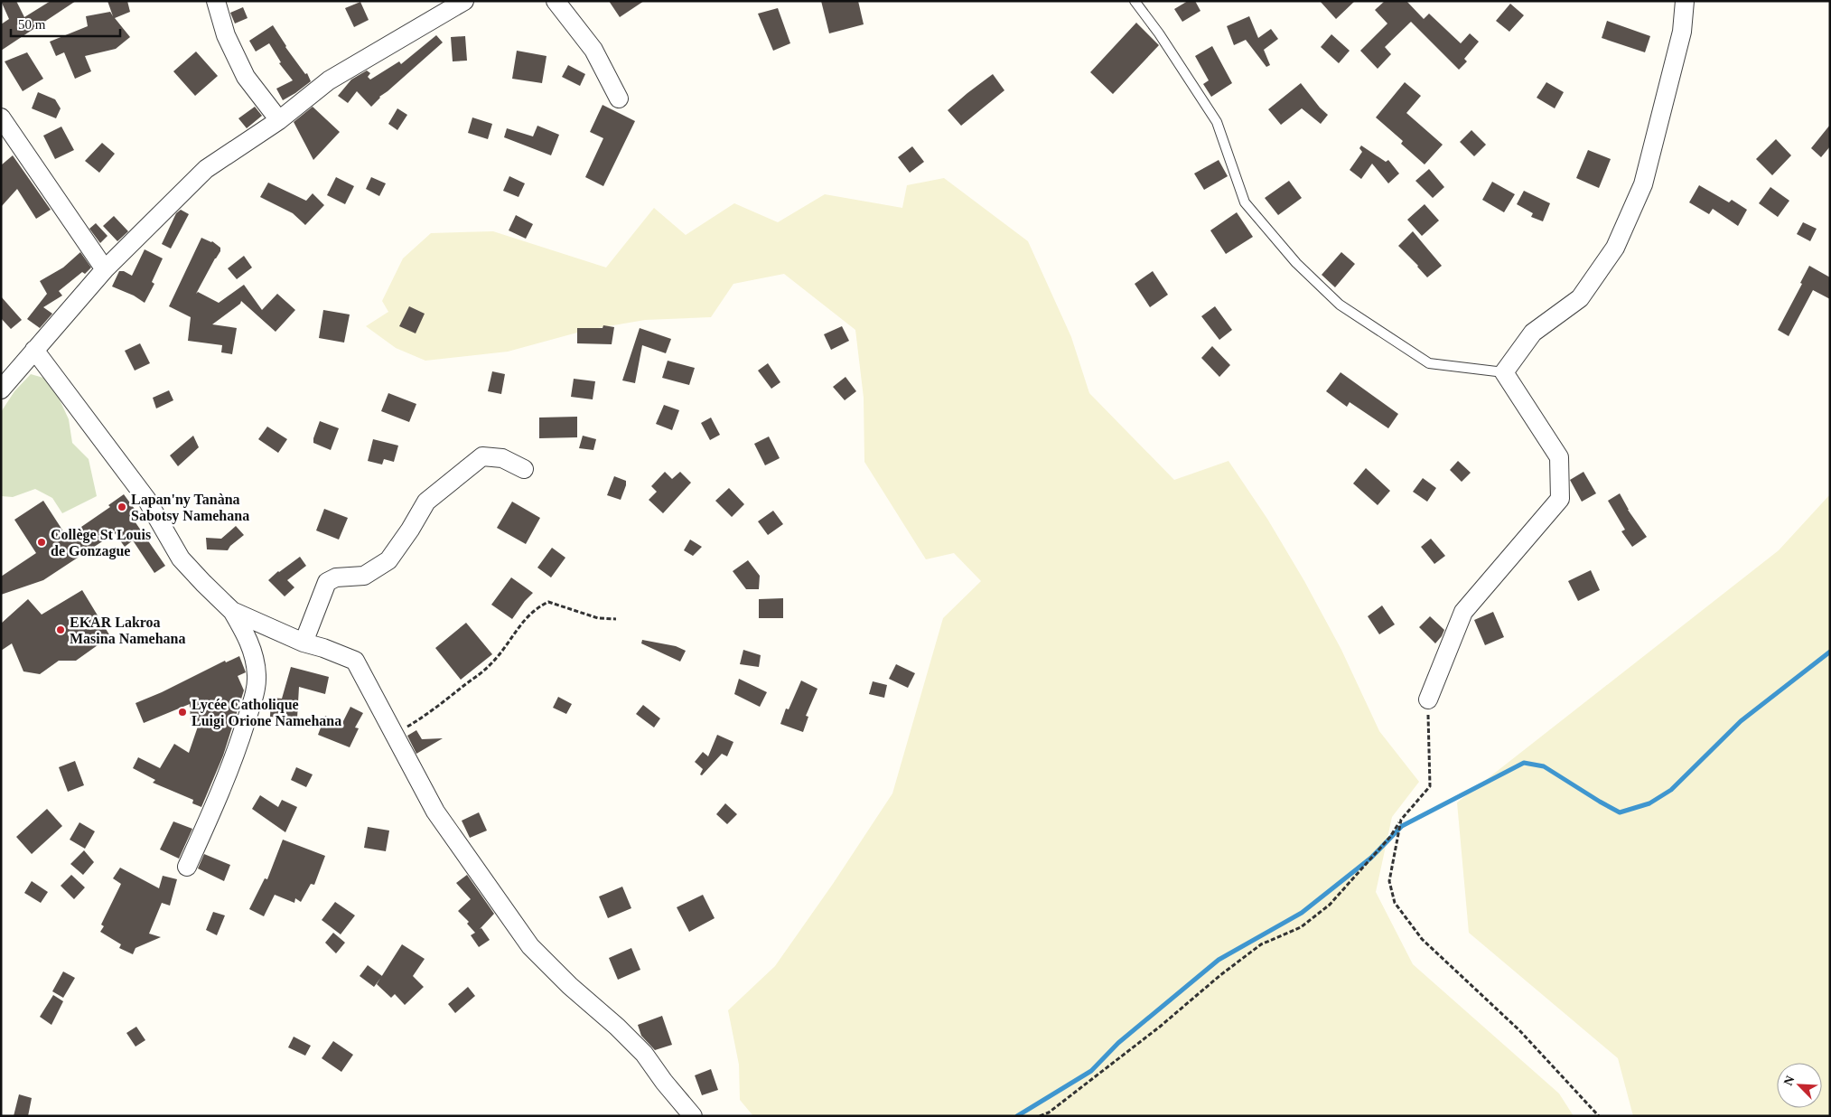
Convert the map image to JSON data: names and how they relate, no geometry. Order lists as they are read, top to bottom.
{
  "places": [
    "Lapan'ny Tanàna Sabotsy Namehana",
    "Collège St Louis de Gonzague",
    "EKAR Lakroa Masina Namehana",
    "Lycée Catholique Luigi Orione Namehana"
  ],
  "scale_bar": "50 m",
  "north": "top left"
}
